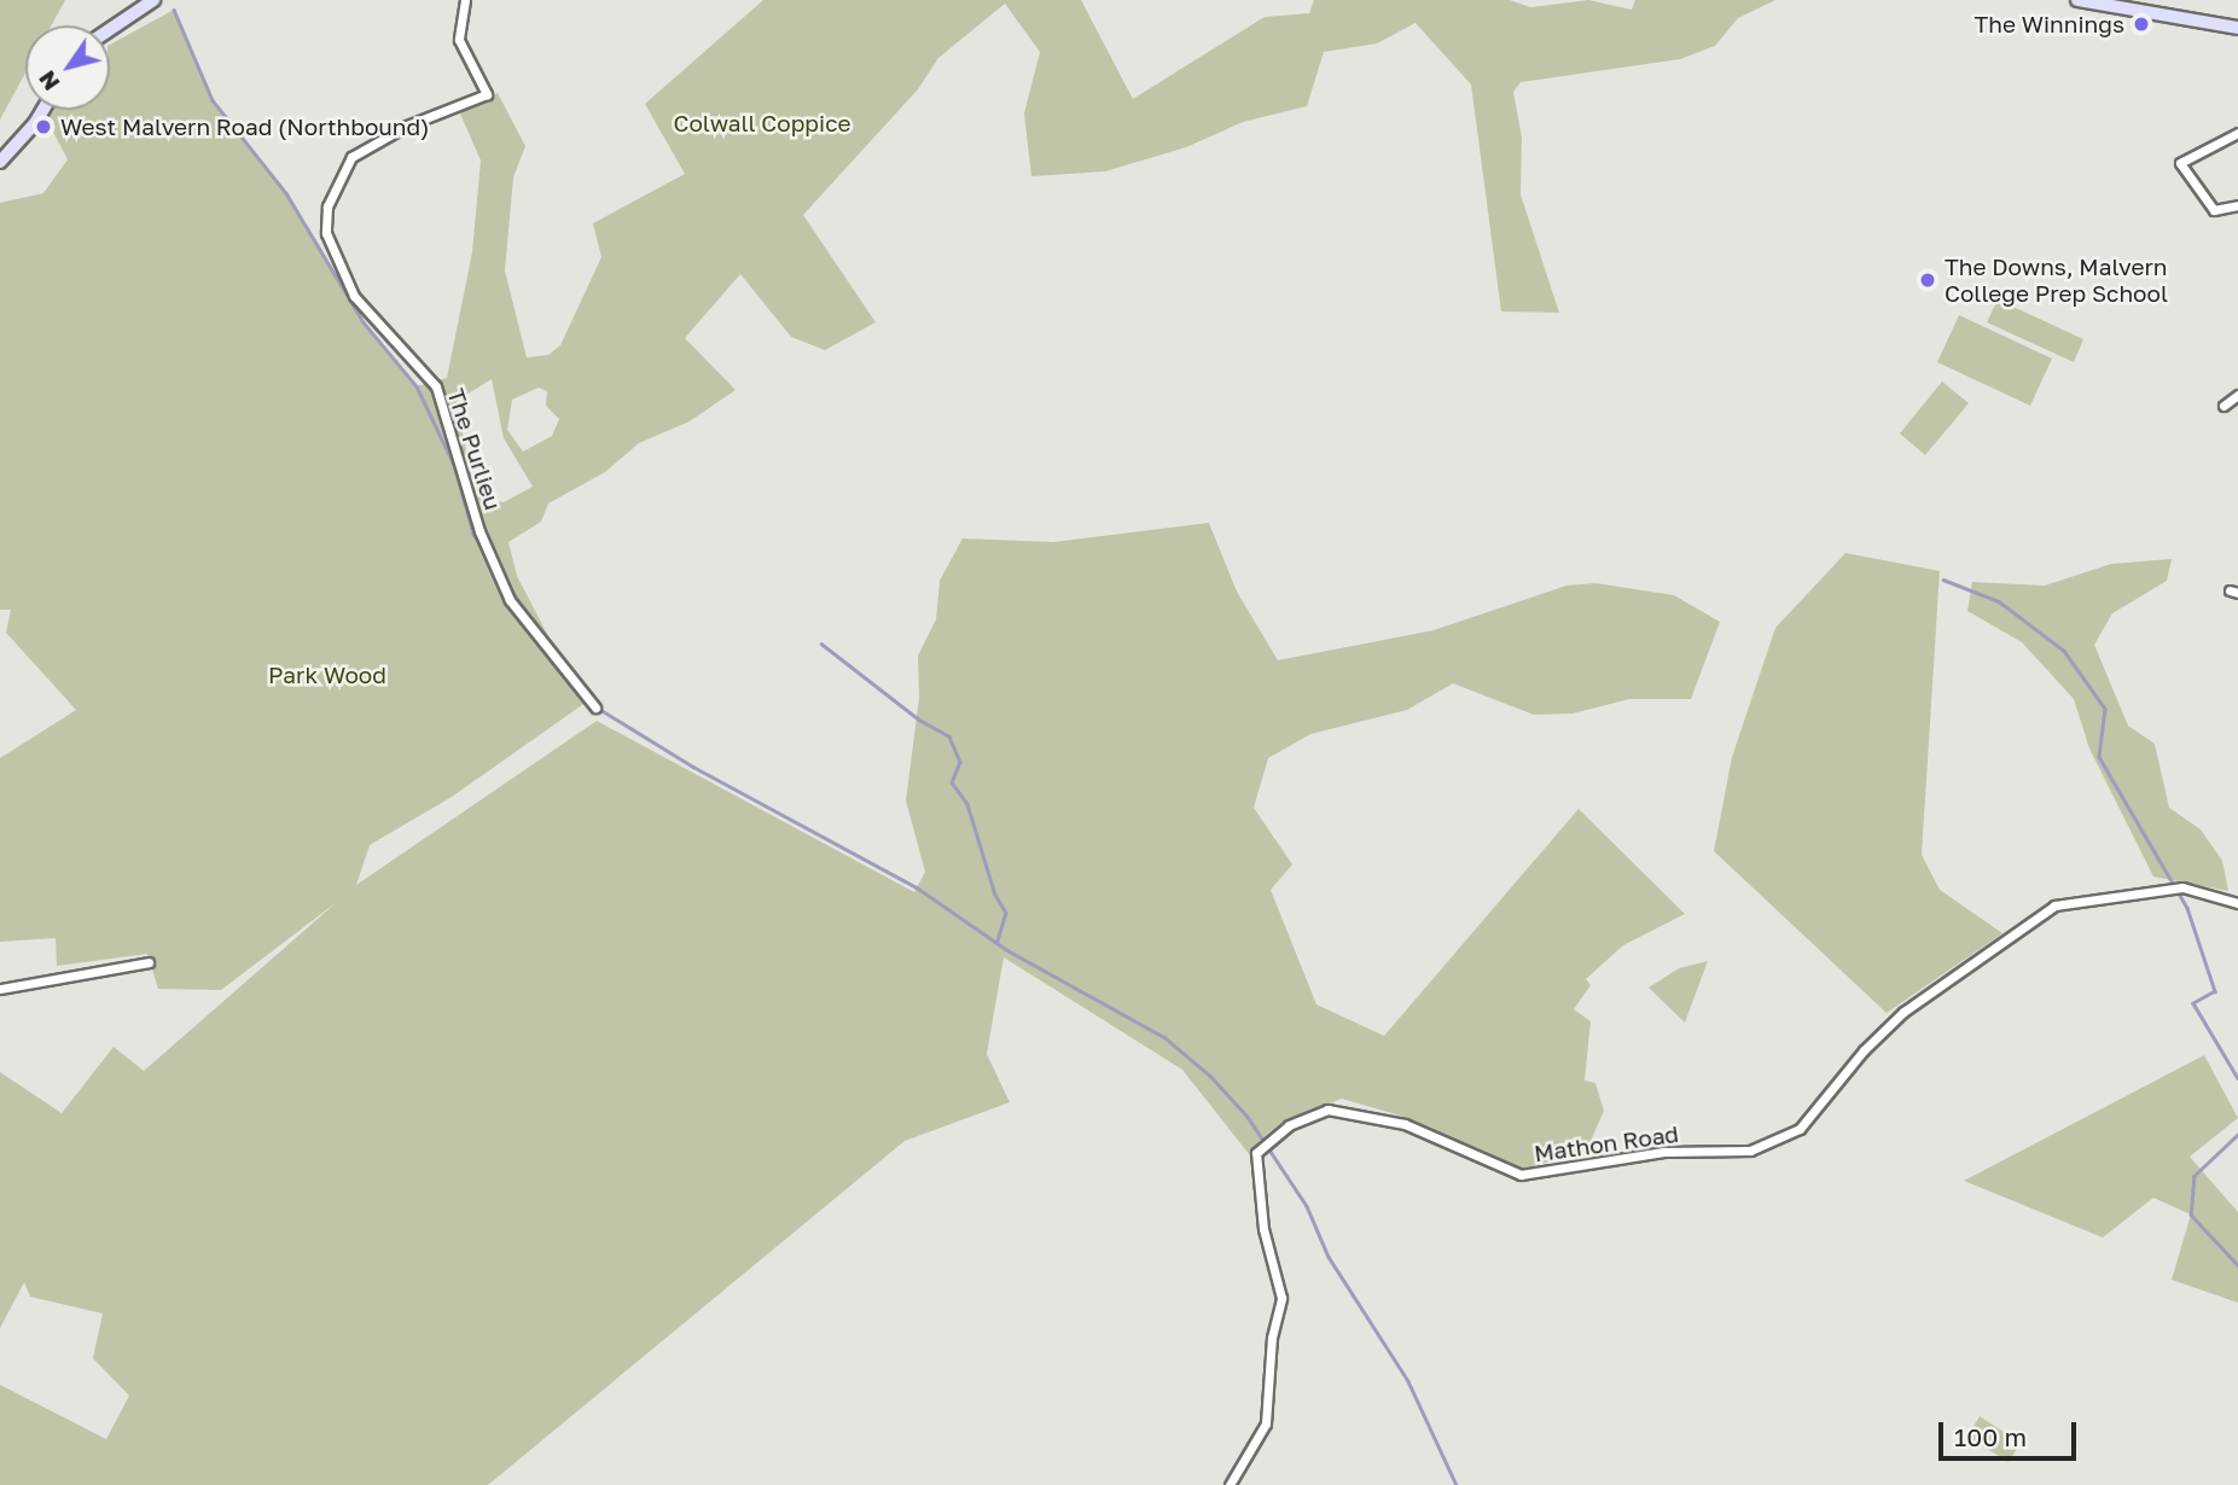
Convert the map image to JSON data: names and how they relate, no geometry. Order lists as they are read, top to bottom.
{
  "streets": {
    "street": ["The Purlieu", "Mathon Road"]
  },
  "parks": ["Colwall Coppice", "Park Wood"],
  "places": ["The Winnings", "West Malvern Road (Northbound)", "The Downs, Malvern College Prep School"],
  "scale_bar": "100 m",
  "north": "bottom left"
}
